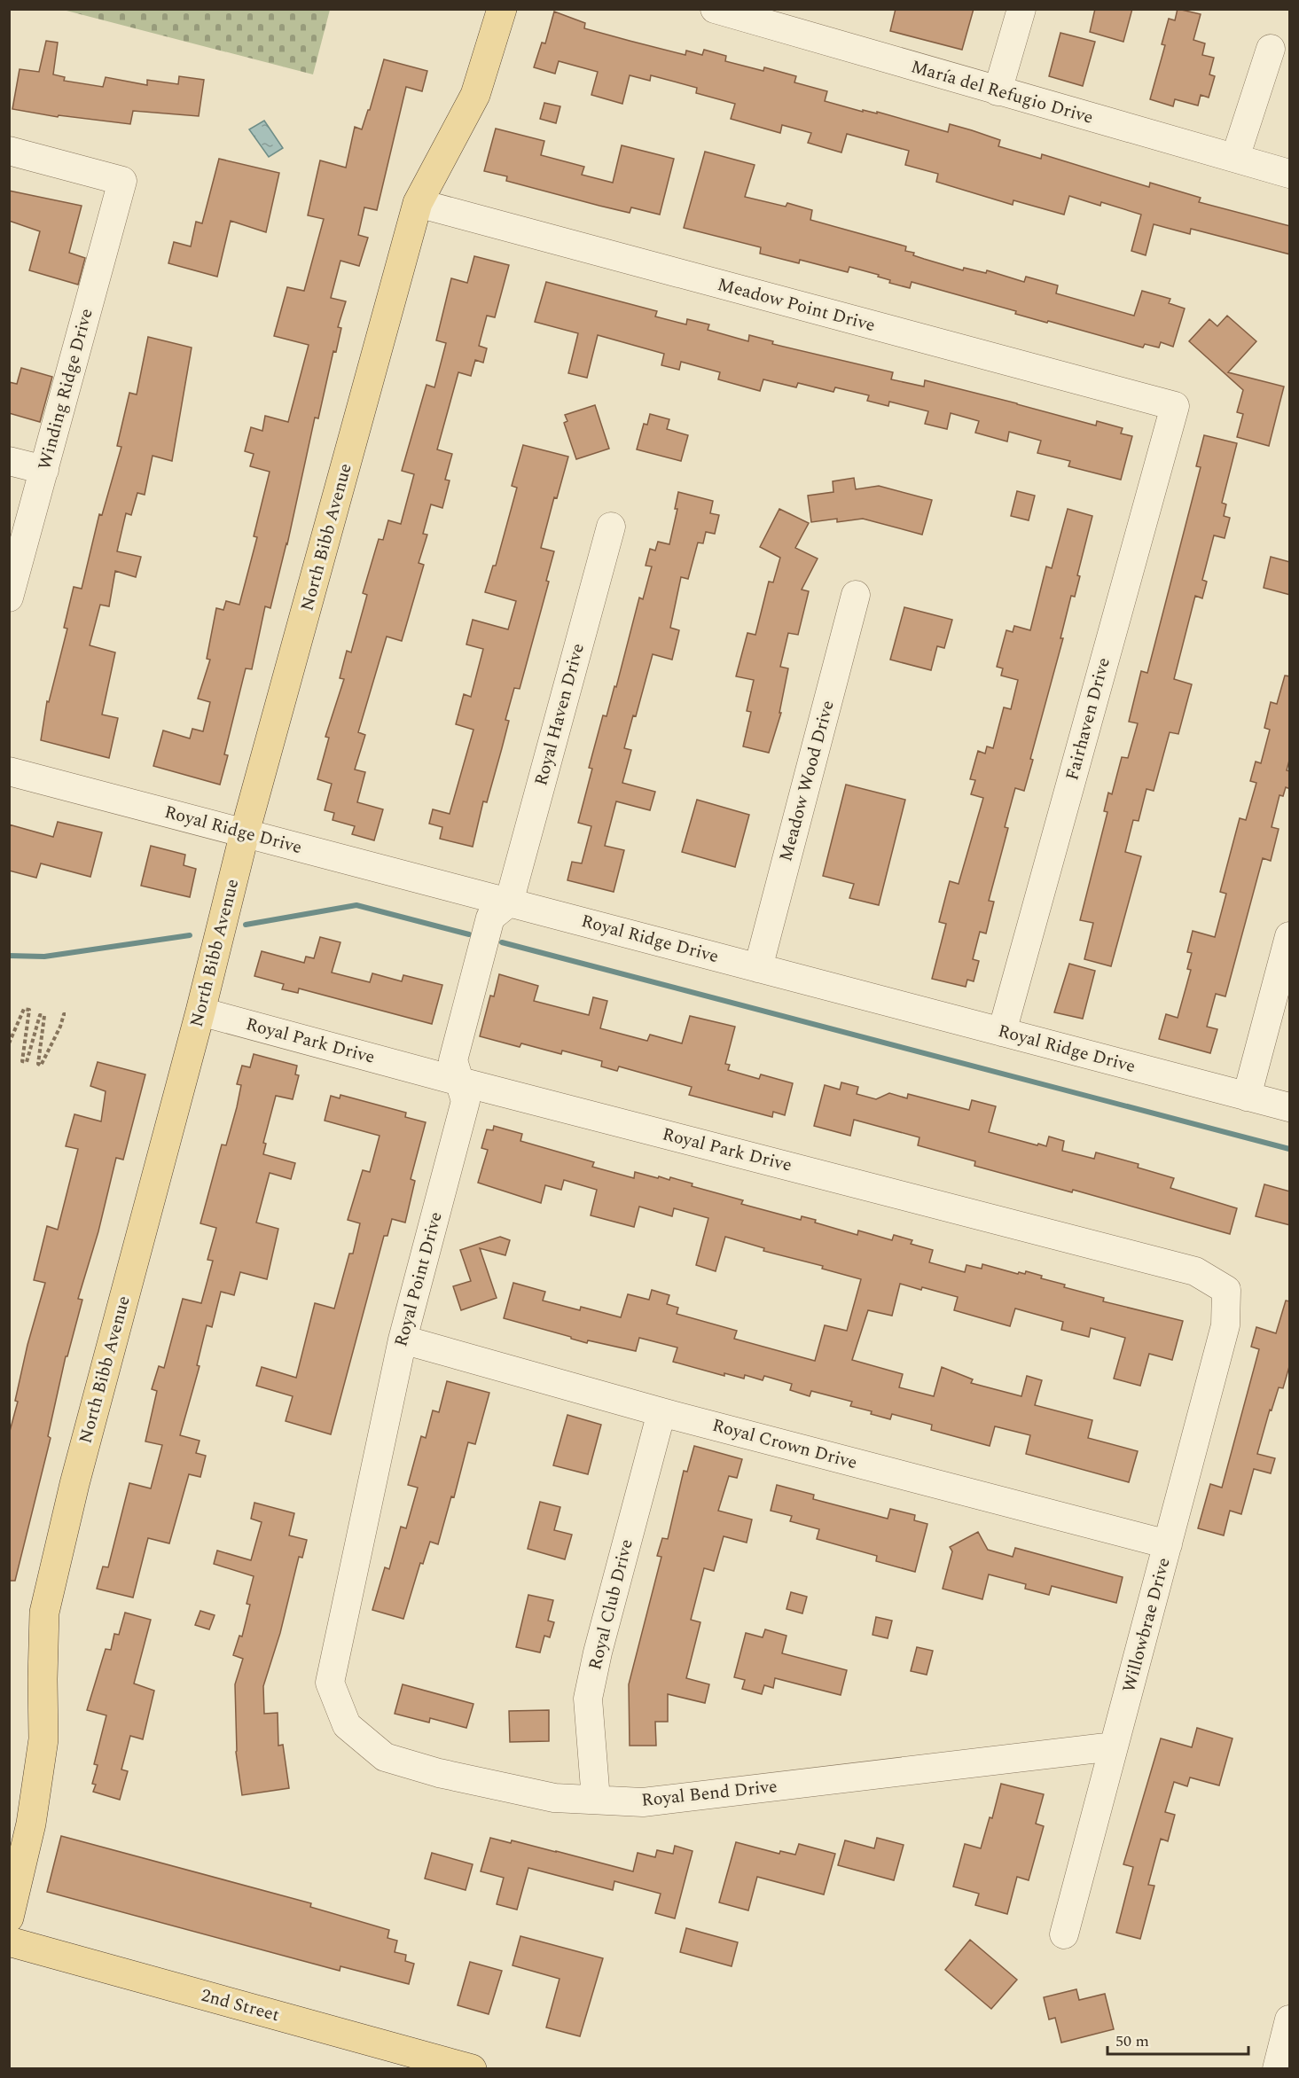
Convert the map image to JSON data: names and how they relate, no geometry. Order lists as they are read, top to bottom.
{
  "streets": {
    "main road": ["North Bibb Avenue", "2nd Street"],
    "street": [
      "María del Refugio Drive",
      "Meadow Point Drive",
      "Winding Ridge Drive",
      "Royal Haven Drive",
      "Fairhaven Drive",
      "Meadow Wood Drive",
      "Royal Ridge Drive",
      "Royal Park Drive",
      "Royal Point Drive",
      "Royal Crown Drive",
      "Royal Club Drive",
      "Willowbrae Drive",
      "Royal Bend Drive"
    ]
  },
  "crossings": [
    ["Meadow Point Drive", "North Bibb Avenue"],
    ["Meadow Point Drive", "Fairhaven Drive"],
    ["North Bibb Avenue", "Royal Ridge Drive"],
    ["North Bibb Avenue", "Royal Park Drive"],
    ["Royal Haven Drive", "Royal Ridge Drive"],
    ["Royal Haven Drive", "Royal Point Drive"],
    ["Fairhaven Drive", "Royal Ridge Drive"],
    ["Meadow Wood Drive", "Royal Ridge Drive"],
    ["Royal Ridge Drive", "Royal Point Drive"],
    ["Royal Park Drive", "Royal Point Drive"],
    ["Royal Park Drive", "Willowbrae Drive"],
    ["Royal Point Drive", "Royal Crown Drive"],
    ["Royal Point Drive", "Royal Bend Drive"],
    ["Royal Crown Drive", "Royal Club Drive"],
    ["Royal Crown Drive", "Willowbrae Drive"],
    ["Royal Club Drive", "Royal Bend Drive"],
    ["Willowbrae Drive", "Royal Bend Drive"]
  ],
  "scale_bar": "50 m"
}
